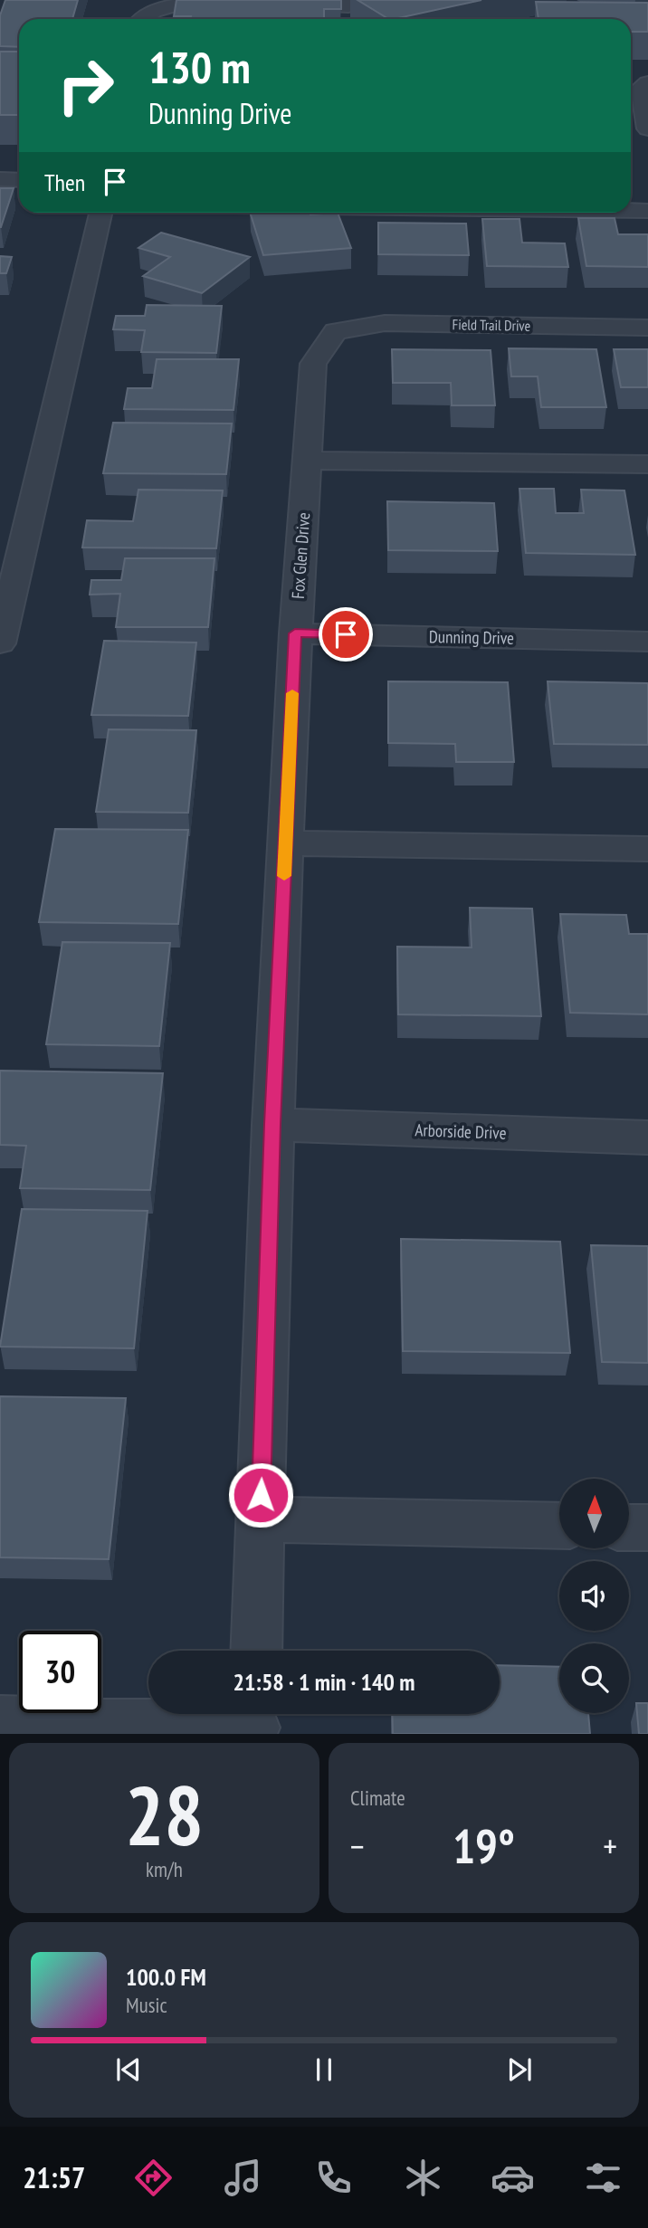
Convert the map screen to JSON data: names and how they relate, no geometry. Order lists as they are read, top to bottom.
{
  "streets": {
    "street": [
      "Field Trail Drive",
      "Fox Glen Drive",
      "Dunning Drive",
      "Arborside Drive"
    ]
  },
  "crossings": [
    ["Field Trail Drive", "Fox Glen Drive"],
    ["Fox Glen Drive", "Dunning Drive"],
    ["Fox Glen Drive", "Arborside Drive"]
  ],
  "north": "top",
  "page": {
    "turn": ["130 m", "Dunning Drive"],
    "then": "Then",
    "limit": "30",
    "trip": "21:58 · 1 min · 140 m",
    "tile": [
      ["28", "km/h"],
      "Climate"
    ],
    "heat": ["−", "19°", "+"],
    "song": ["100.0 FM", "Music"],
    "tabs": "21:57"
  }
}
